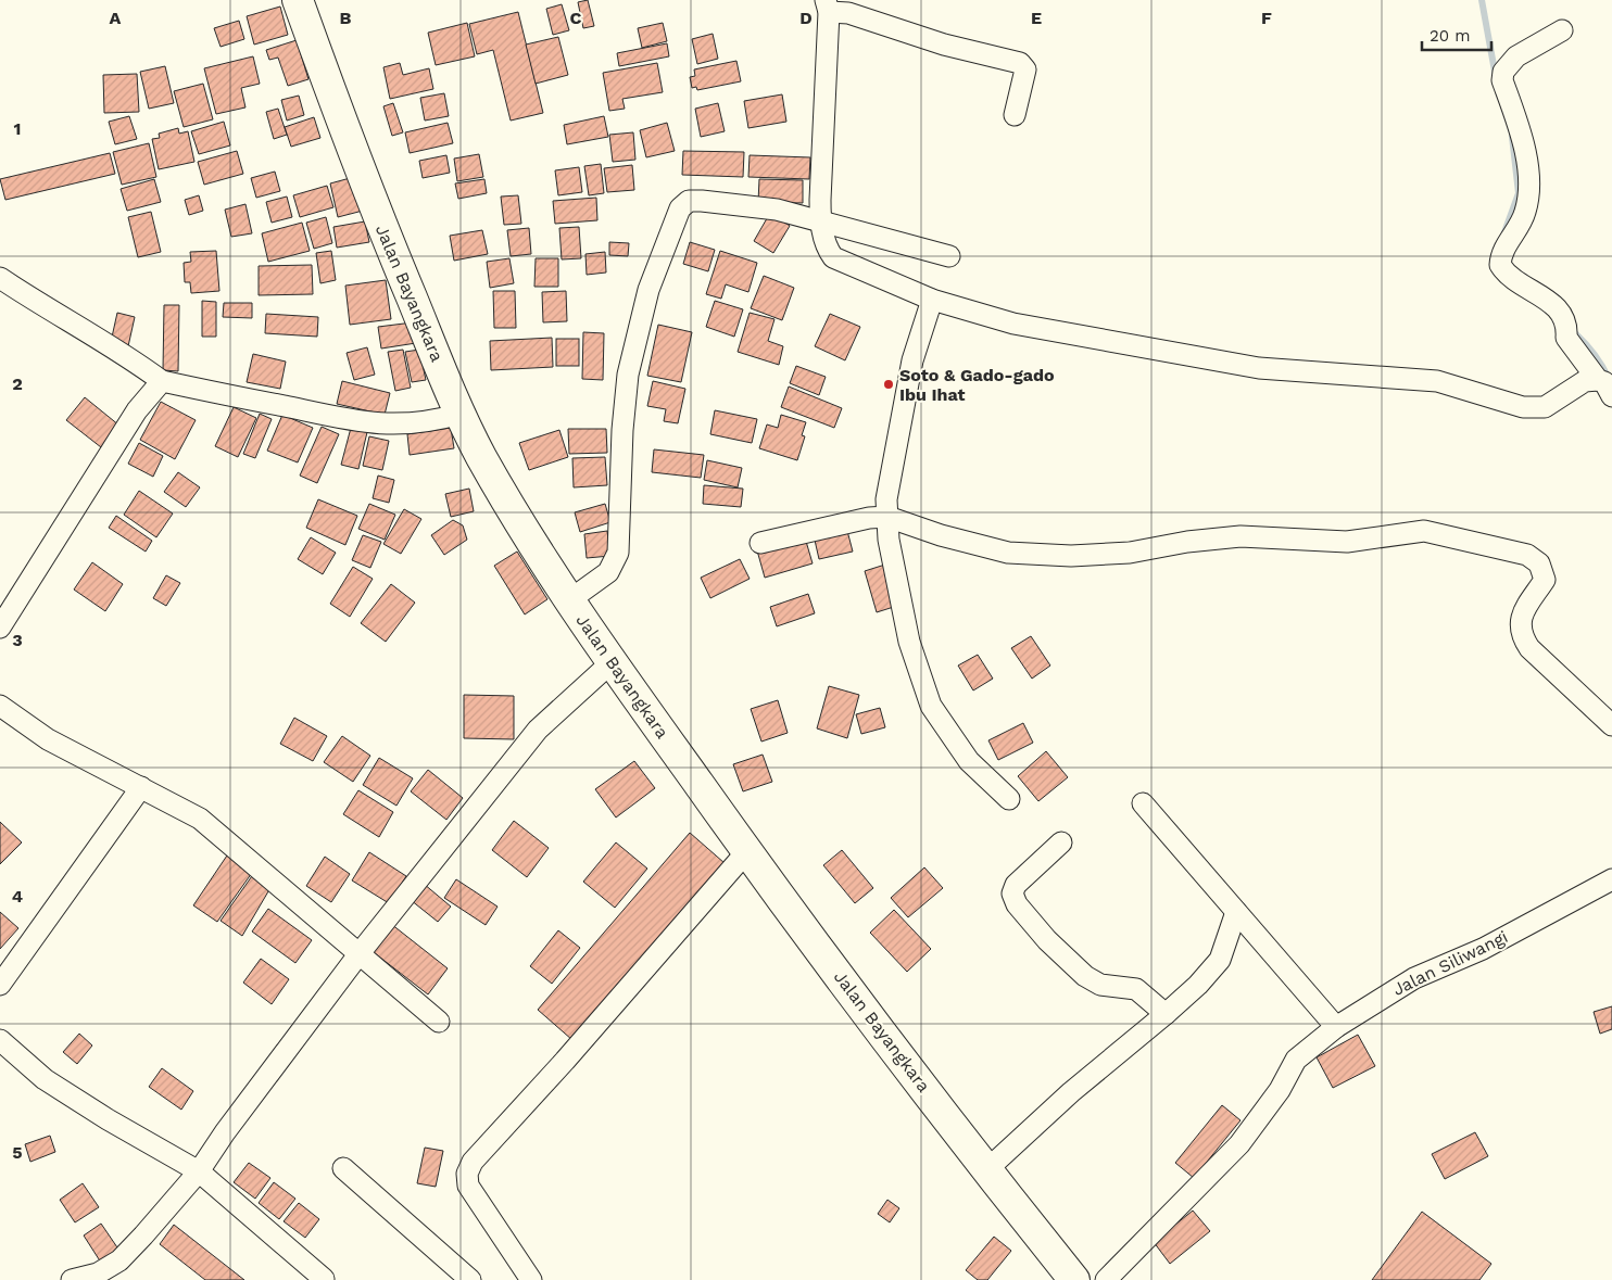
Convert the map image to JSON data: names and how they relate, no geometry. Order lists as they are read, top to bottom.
{
  "streets": {
    "highway": ["Jalan Bayangkara"],
    "street": ["Jalan Siliwangi"]
  },
  "places": ["Soto & Gado-gado Ibu Ihat"],
  "scale_bar": "20 m",
  "grid": {
    "columns": [
      "A",
      "B",
      "C",
      "D",
      "E",
      "F"
    ],
    "rows": [
      "1",
      "2",
      "3",
      "4",
      "5"
    ]
  }
}
